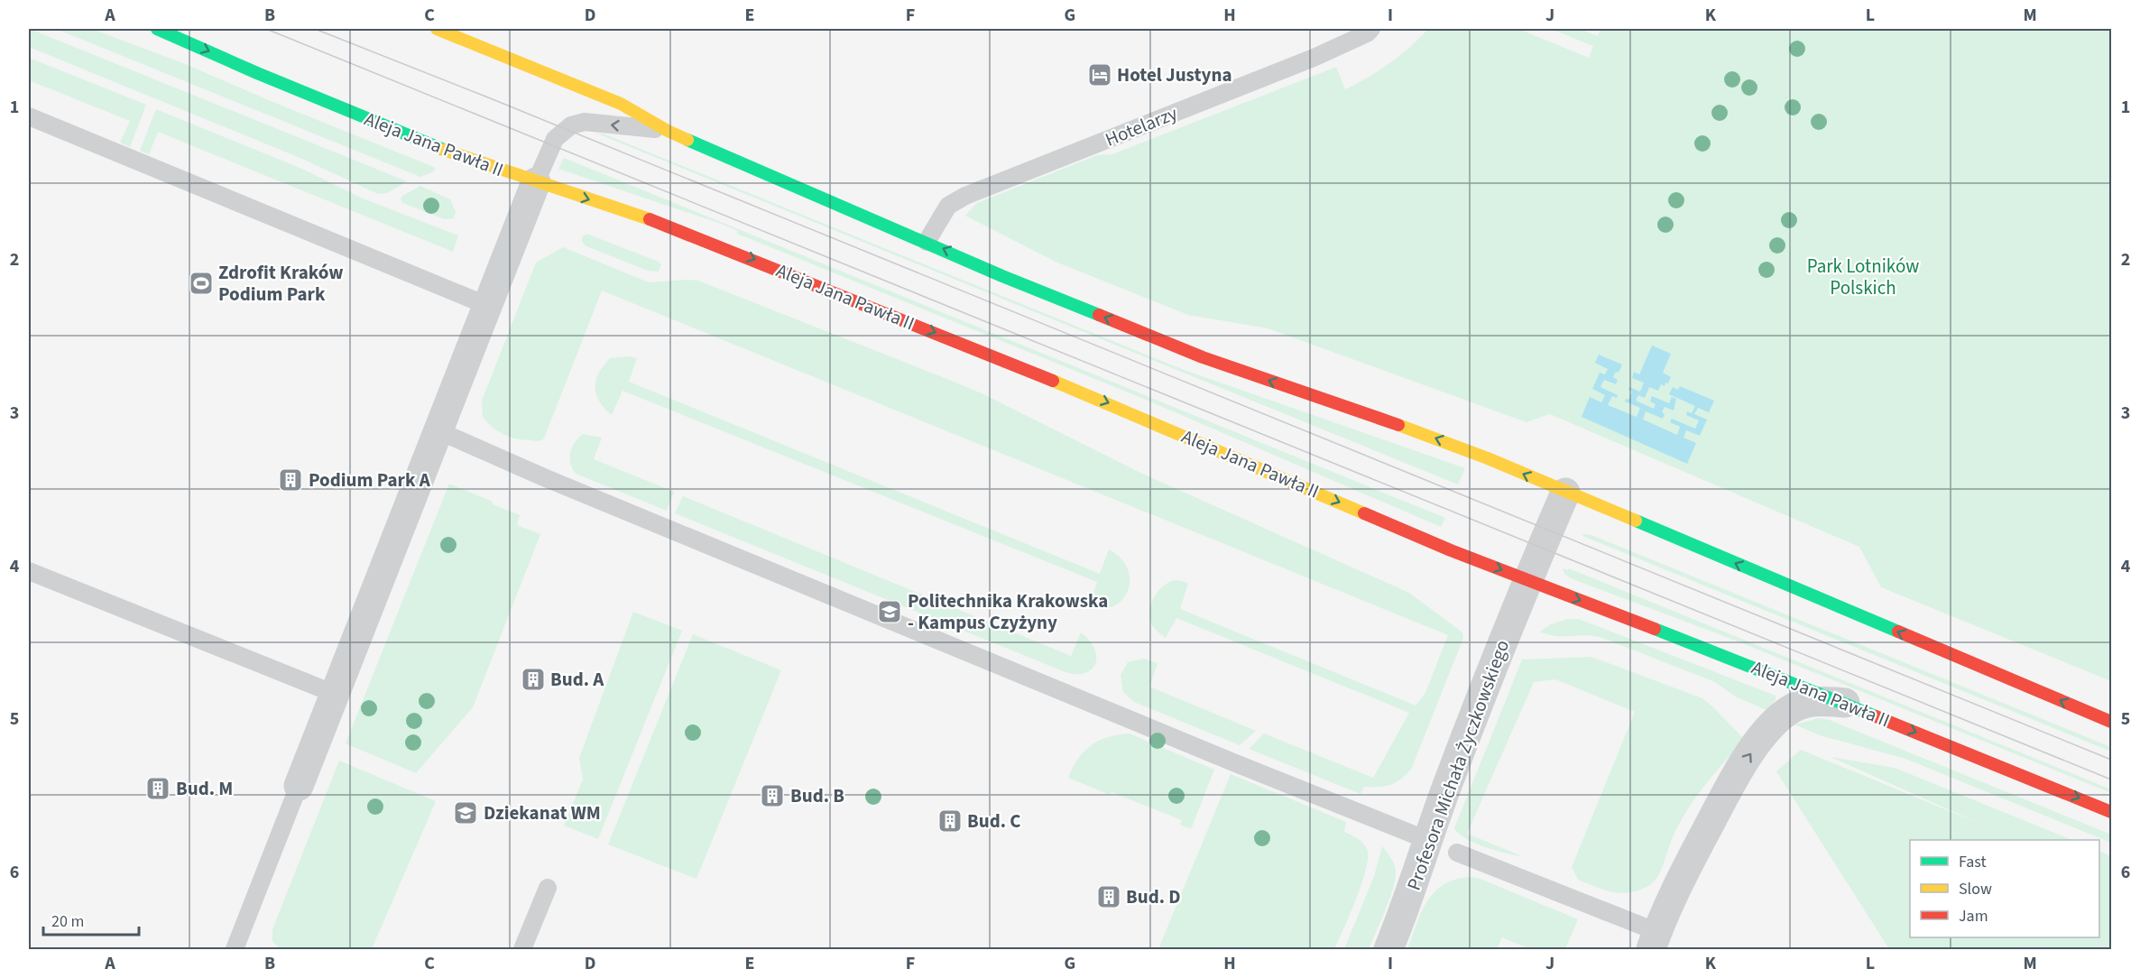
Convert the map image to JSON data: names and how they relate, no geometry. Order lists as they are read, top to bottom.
{
  "streets": {
    "main road": ["Aleja Jana Pawła II"],
    "street": ["Profesora Michała Życzkowskiego"],
    "lane": ["Hotelarzy"]
  },
  "crossings": [
    ["Aleja Jana Pawła II", "Profesora Michała Życzkowskiego"]
  ],
  "parks": ["Park Lotników Polskich"],
  "places": {
    "hotel": ["Hotel Justyna"],
    "sports": ["Zdrofit Kraków Podium Park"],
    "building": [
      "Podium Park A",
      "Bud. A",
      "Bud. M",
      "Bud. B",
      "Bud. C",
      "Bud. D"
    ],
    "school or university": ["Politechnika Krakowska - Kampus Czyżyny", "Dziekanat WM"]
  },
  "legend": ["Fast", "Slow", "Jam"],
  "scale_bar": "20 m",
  "grid": {
    "columns": [
      "A",
      "B",
      "C",
      "D",
      "E",
      "F",
      "G",
      "H",
      "I",
      "J",
      "K",
      "L",
      "M"
    ],
    "rows": [
      "1",
      "2",
      "3",
      "4",
      "5",
      "6"
    ]
  }
}
